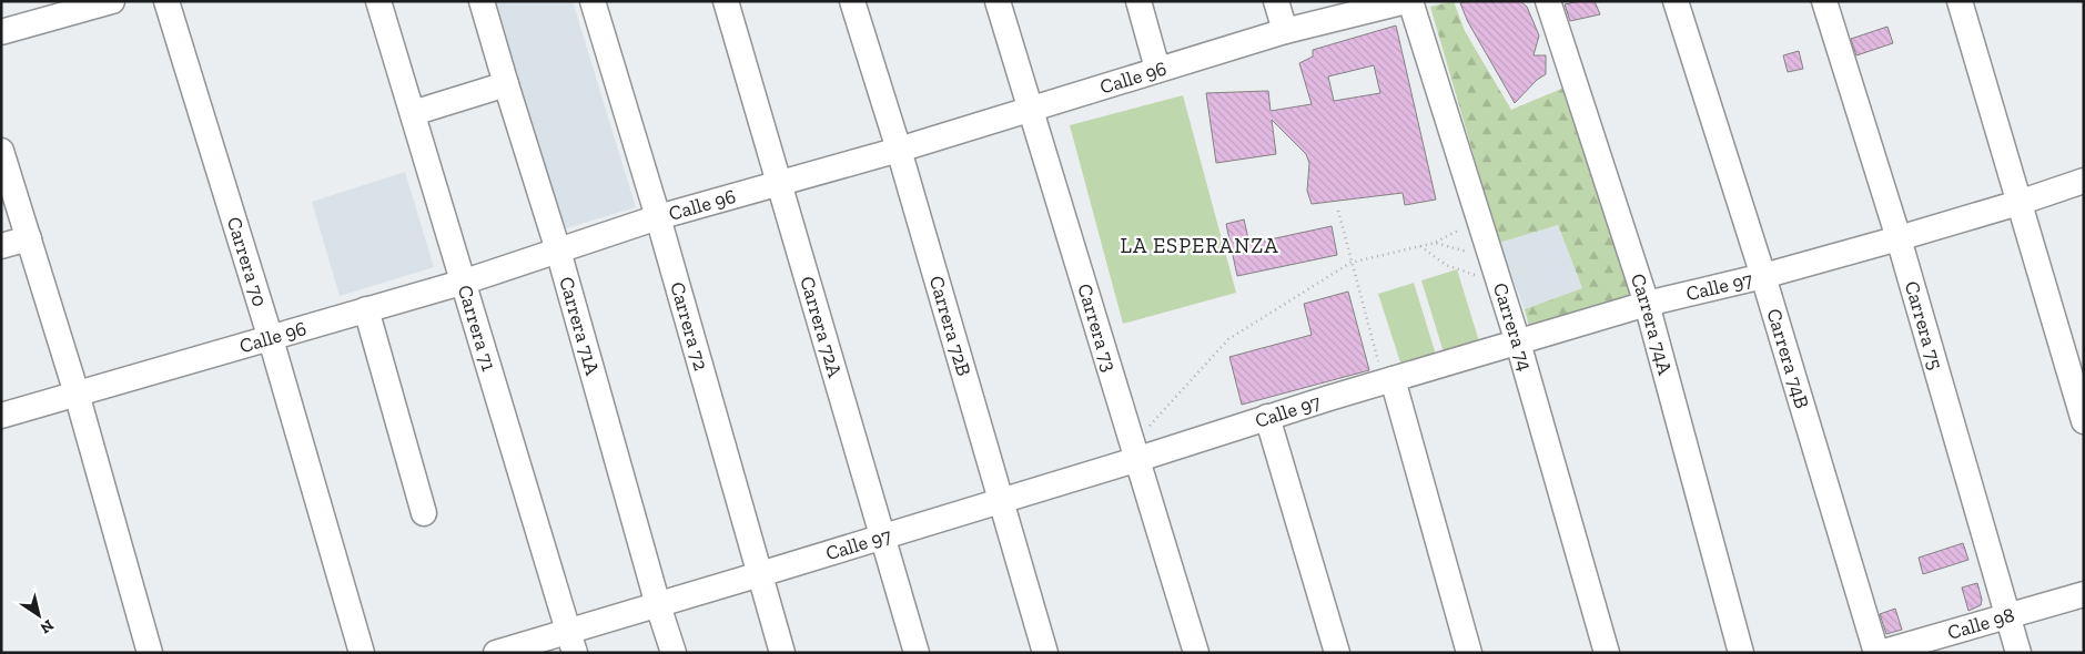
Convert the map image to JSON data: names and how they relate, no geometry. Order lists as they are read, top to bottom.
{
  "streets": {
    "street": [
      "Calle 96",
      "Carrera 70",
      "Calle 97",
      "Carrera 74A",
      "Carrera 71A",
      "Carrera 74",
      "Carrera 75",
      "Carrera 71",
      "Carrera 72",
      "Carrera 72A",
      "Carrera 72B",
      "Carrera 73",
      "Carrera 74B",
      "Calle 98"
    ]
  },
  "crossings": [
    ["Calle 96", "Carrera 70"],
    ["Calle 96", "Carrera 71A"],
    ["Calle 96", "Carrera 74"],
    ["Calle 96", "Carrera 71"],
    ["Calle 96", "Carrera 72"],
    ["Calle 96", "Carrera 72A"],
    ["Calle 96", "Carrera 72B"],
    ["Calle 96", "Carrera 73"],
    ["Calle 97", "Carrera 74A"],
    ["Calle 97", "Carrera 71A"],
    ["Calle 97", "Carrera 74"],
    ["Calle 97", "Carrera 75"],
    ["Calle 97", "Carrera 71"],
    ["Calle 97", "Carrera 72"],
    ["Calle 97", "Carrera 72A"],
    ["Calle 97", "Carrera 72B"],
    ["Calle 97", "Carrera 73"],
    ["Calle 97", "Carrera 74B"],
    ["Carrera 75", "Calle 98"],
    ["Carrera 74B", "Calle 98"]
  ],
  "districts": ["LA ESPERANZA"],
  "north": "bottom right"
}
